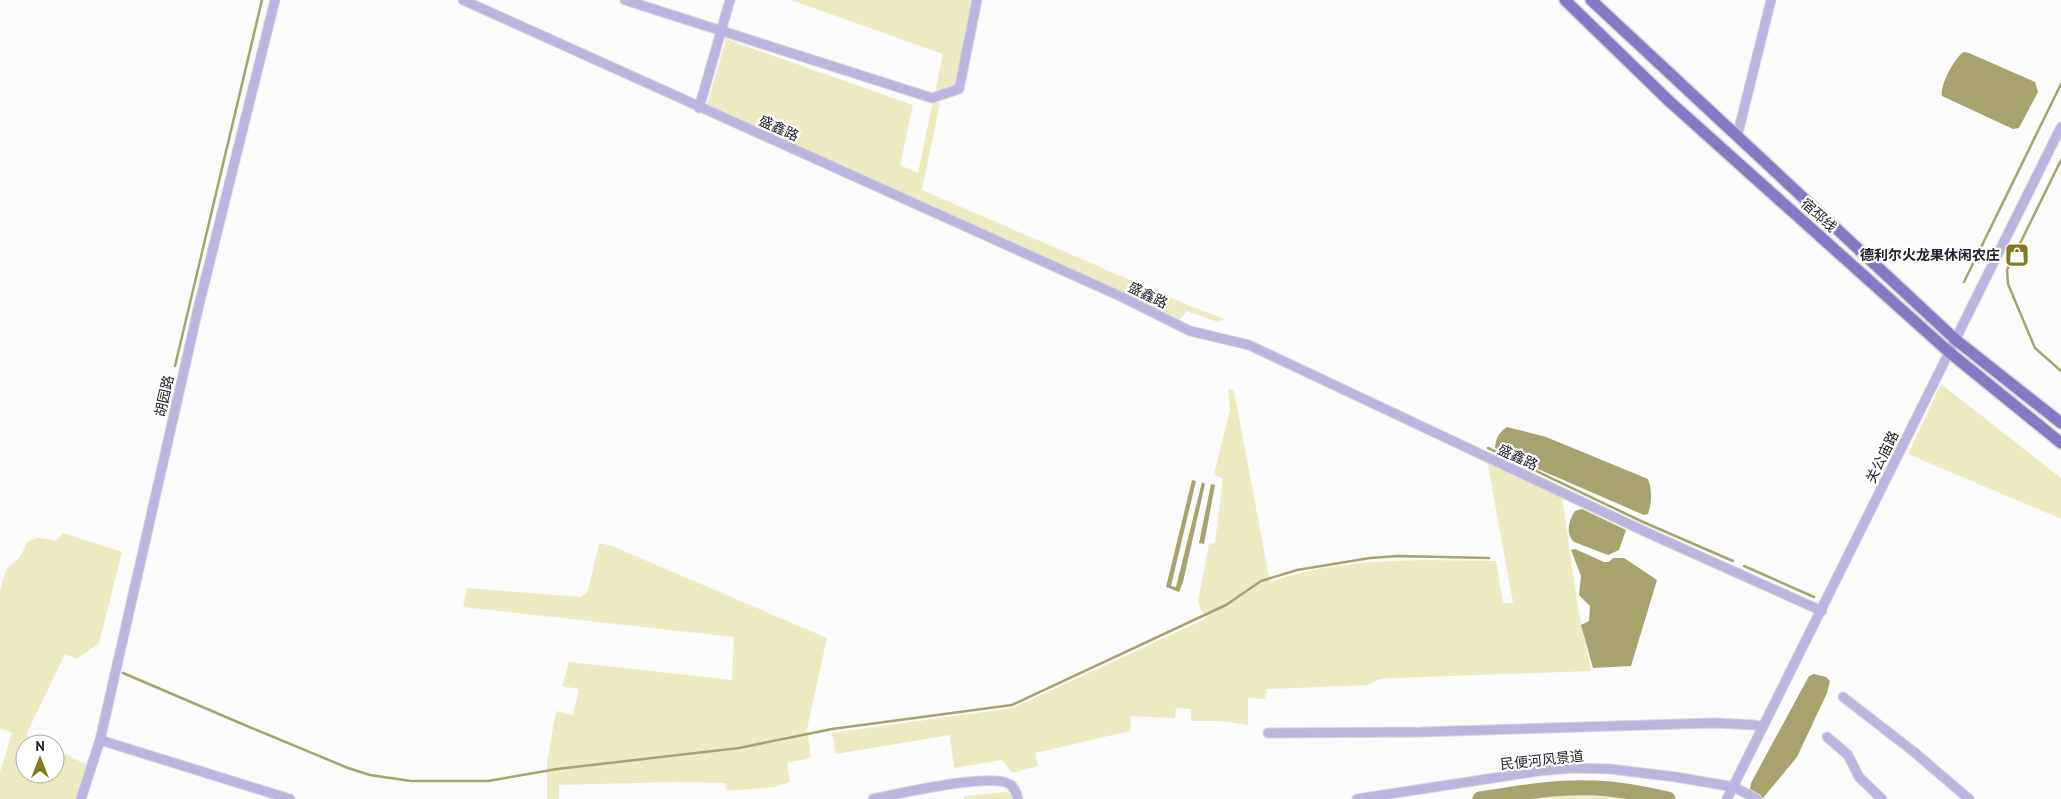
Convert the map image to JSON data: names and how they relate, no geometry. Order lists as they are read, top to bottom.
{
  "streets": {
    "main road": ["宿邳线"],
    "street": [
      "盛鑫路",
      "胡园路",
      "关公庙路",
      "民便河风景道"
    ]
  },
  "crossings": [
    ["盛鑫路", "关公庙路"],
    ["宿邳线", "关公庙路"],
    ["关公庙路", "民便河风景道"]
  ],
  "places": {
    "shop": ["德利尔火龙果休闲农庄"]
  },
  "north": "top"
}
